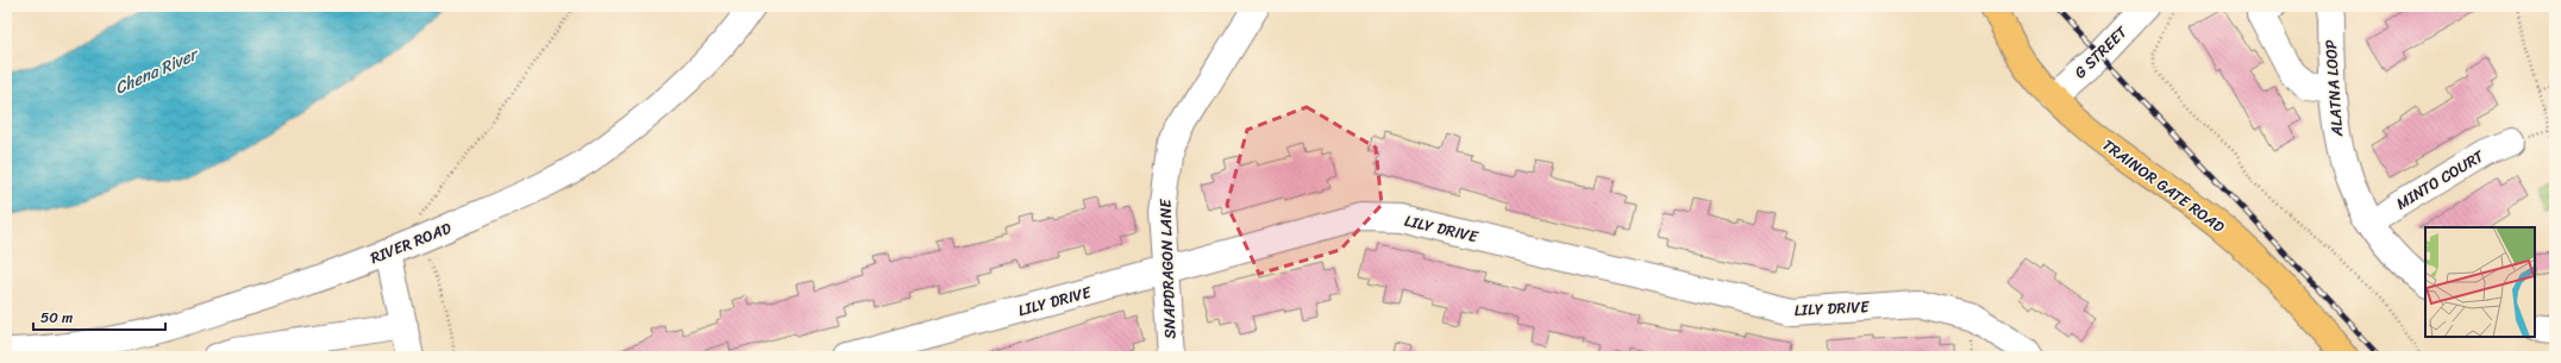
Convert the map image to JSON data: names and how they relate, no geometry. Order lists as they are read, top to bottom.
{
  "streets": {
    "main road": ["TRAINOR GATE ROAD"],
    "street": [
      "G STREET",
      "ALATNA LOOP",
      "MINTO COURT",
      "LILY DRIVE",
      "RIVER ROAD",
      "SNAPDRAGON LANE"
    ]
  },
  "crossings": [
    ["G STREET", "TRAINOR GATE ROAD"],
    ["ALATNA LOOP", "MINTO COURT"],
    ["LILY DRIVE", "SNAPDRAGON LANE"]
  ],
  "water": ["Chena River"],
  "scale_bar": "50 m"
}
